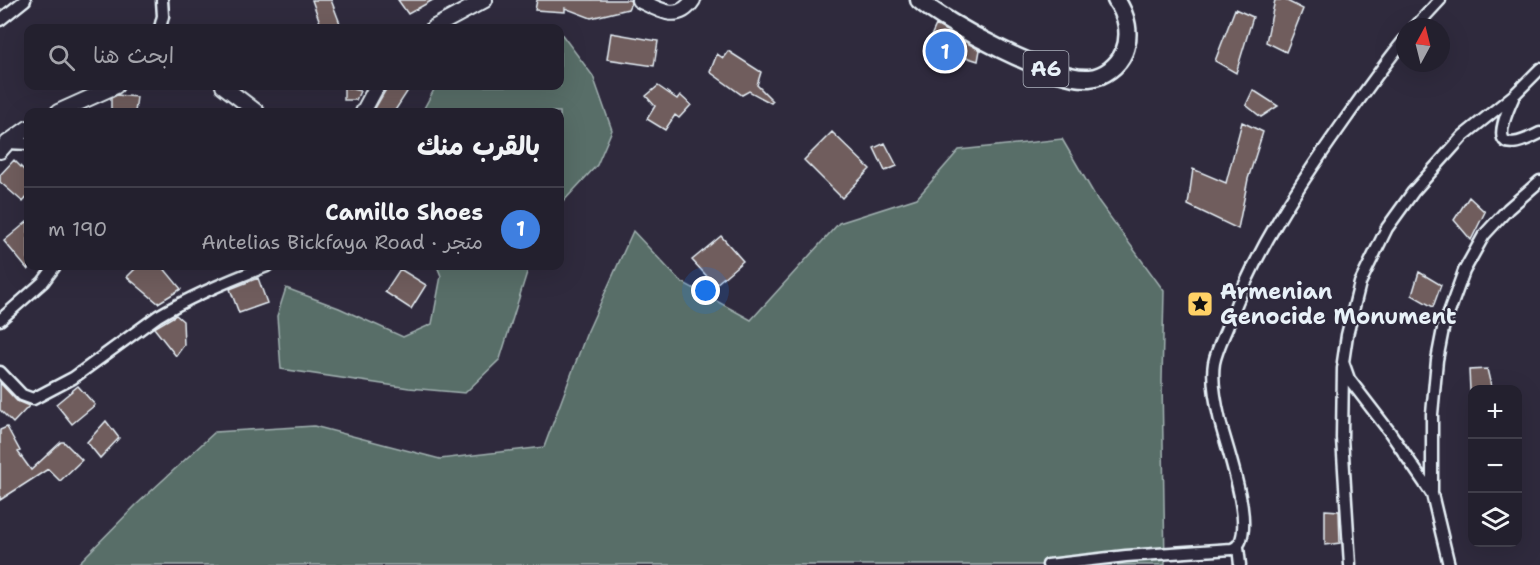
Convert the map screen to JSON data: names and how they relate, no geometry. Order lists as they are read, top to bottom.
{
  "streets": {
    "highway": ["A6"]
  },
  "places": {
    "place": ["Armenian Genocide Monument"]
  },
  "north": "top",
  "page": {
    "search": "ابحث هنا",
    "pins": "1",
    "heading": "بالقرب منك",
    "list": [
      {
        "mark": "1",
        "name": "Camillo Shoes",
        "note": "متجر · Antelias Bickfaya Road",
        "value": "190 m"
      }
    ],
    "map_buttons": ["+", "−"]
  }
}
